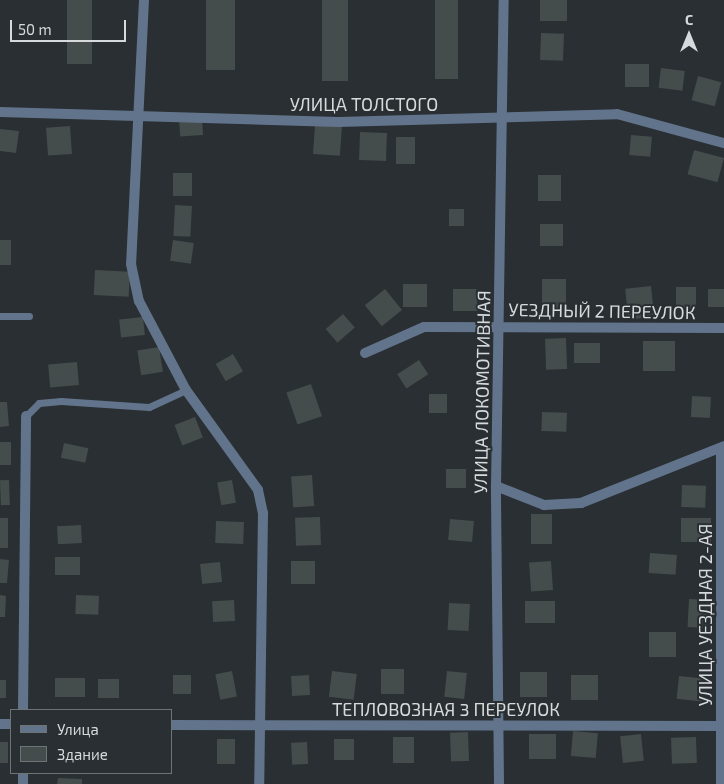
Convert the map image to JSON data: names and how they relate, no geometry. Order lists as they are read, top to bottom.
{
  "streets": {
    "street": [
      "УЛИЦА ТОЛСТОГО",
      "УЕЗДНЫЙ 2 ПЕРЕУЛОК",
      "УЛИЦА ЛОКОМОТИВНАЯ",
      "УЛИЦА УЕЗДНАЯ 2-АЯ",
      "ТЕПЛОВОЗНАЯ 3 ПЕРЕУЛОК"
    ]
  },
  "crossings": [
    ["УЛИЦА ТОЛСТОГО", "УЛИЦА ЛОКОМОТИВНАЯ"],
    ["УЕЗДНЫЙ 2 ПЕРЕУЛОК", "УЛИЦА ЛОКОМОТИВНАЯ"],
    ["УЛИЦА ЛОКОМОТИВНАЯ", "ТЕПЛОВОЗНАЯ 3 ПЕРЕУЛОК"],
    ["УЛИЦА УЕЗДНАЯ 2-АЯ", "ТЕПЛОВОЗНАЯ 3 ПЕРЕУЛОК"]
  ],
  "legend": ["Улица", "Здание"],
  "scale_bar": "50 m",
  "north": "top"
}
